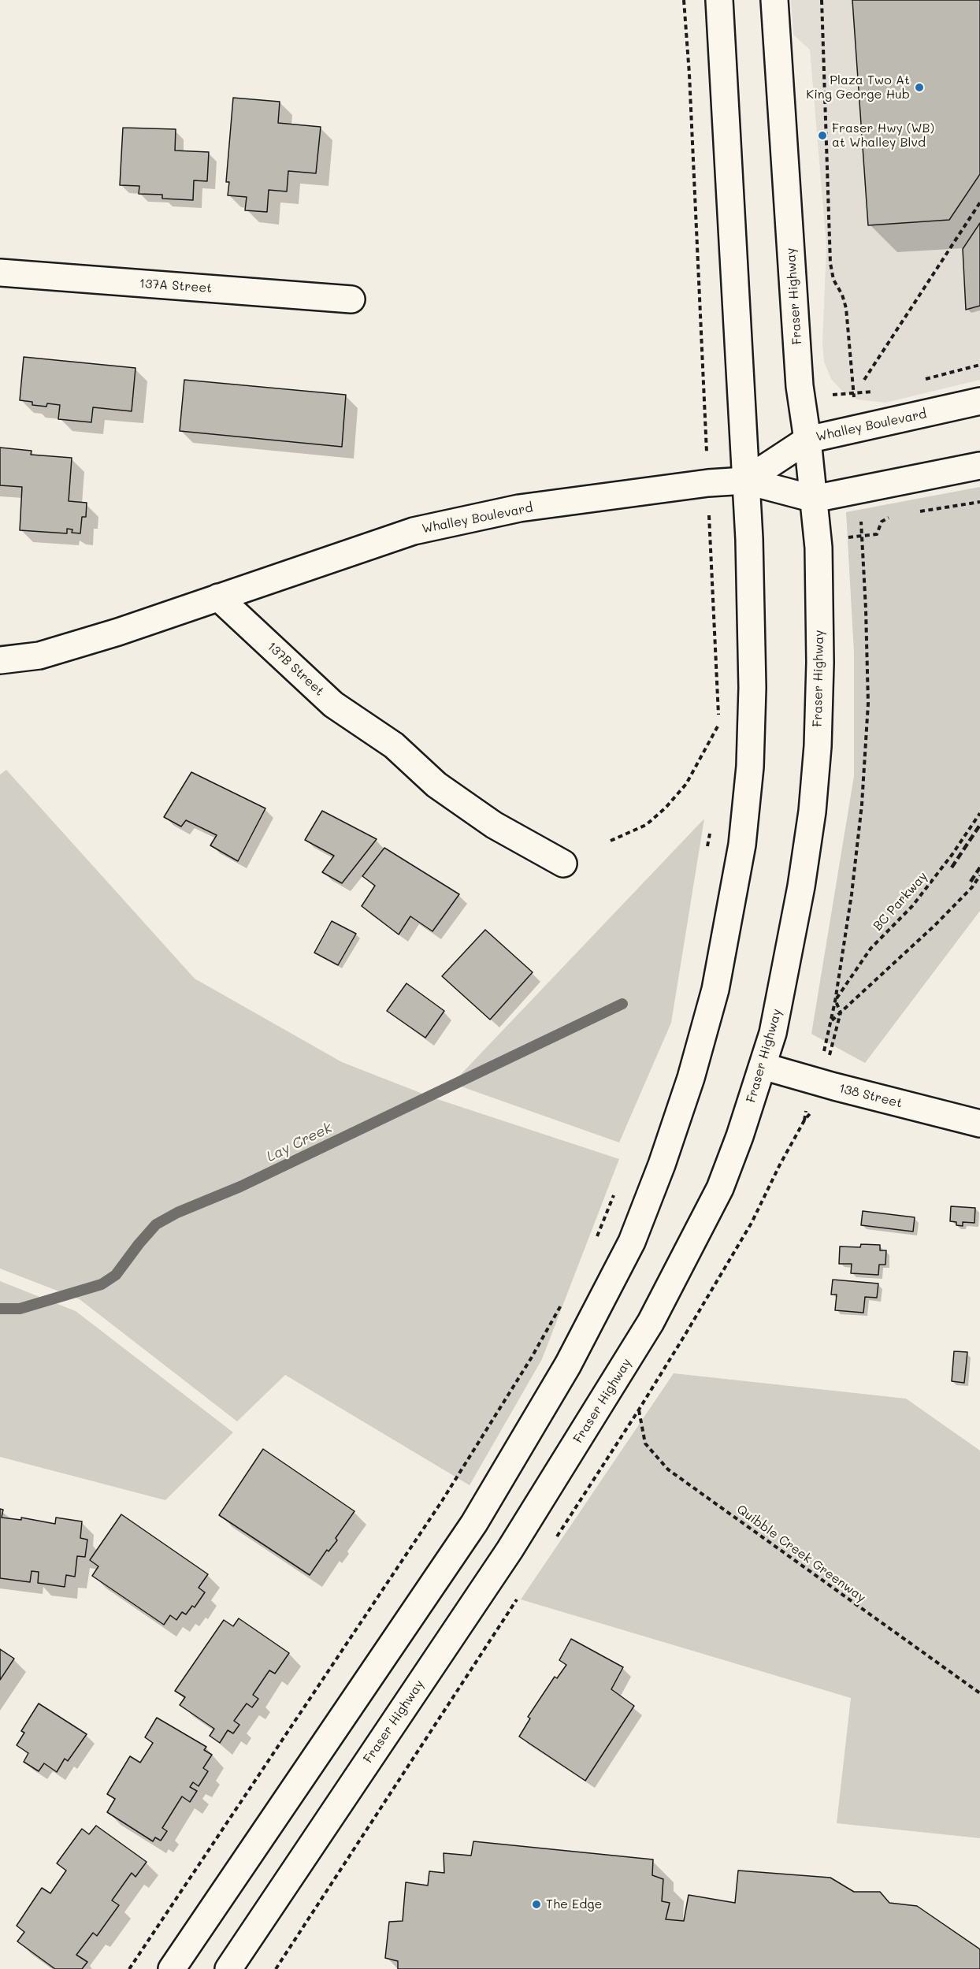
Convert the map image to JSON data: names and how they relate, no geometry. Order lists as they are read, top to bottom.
{
  "streets": {
    "main road": [
      "137A Street",
      "Fraser Highway",
      "Whalley Boulevard",
      "137B Street",
      "138 Street"
    ],
    "path": ["BC Parkway", "Quibble Creek Greenway"]
  },
  "crossings": [
    ["Fraser Highway", "Whalley Boulevard"],
    ["Fraser Highway", "138 Street"],
    ["Whalley Boulevard", "137B Street"]
  ],
  "water": ["Lay Creek"],
  "places": ["Plaza Two At King George Hub", "Fraser Hwy (WB) at Whalley Blvd", "The Edge"]
}
